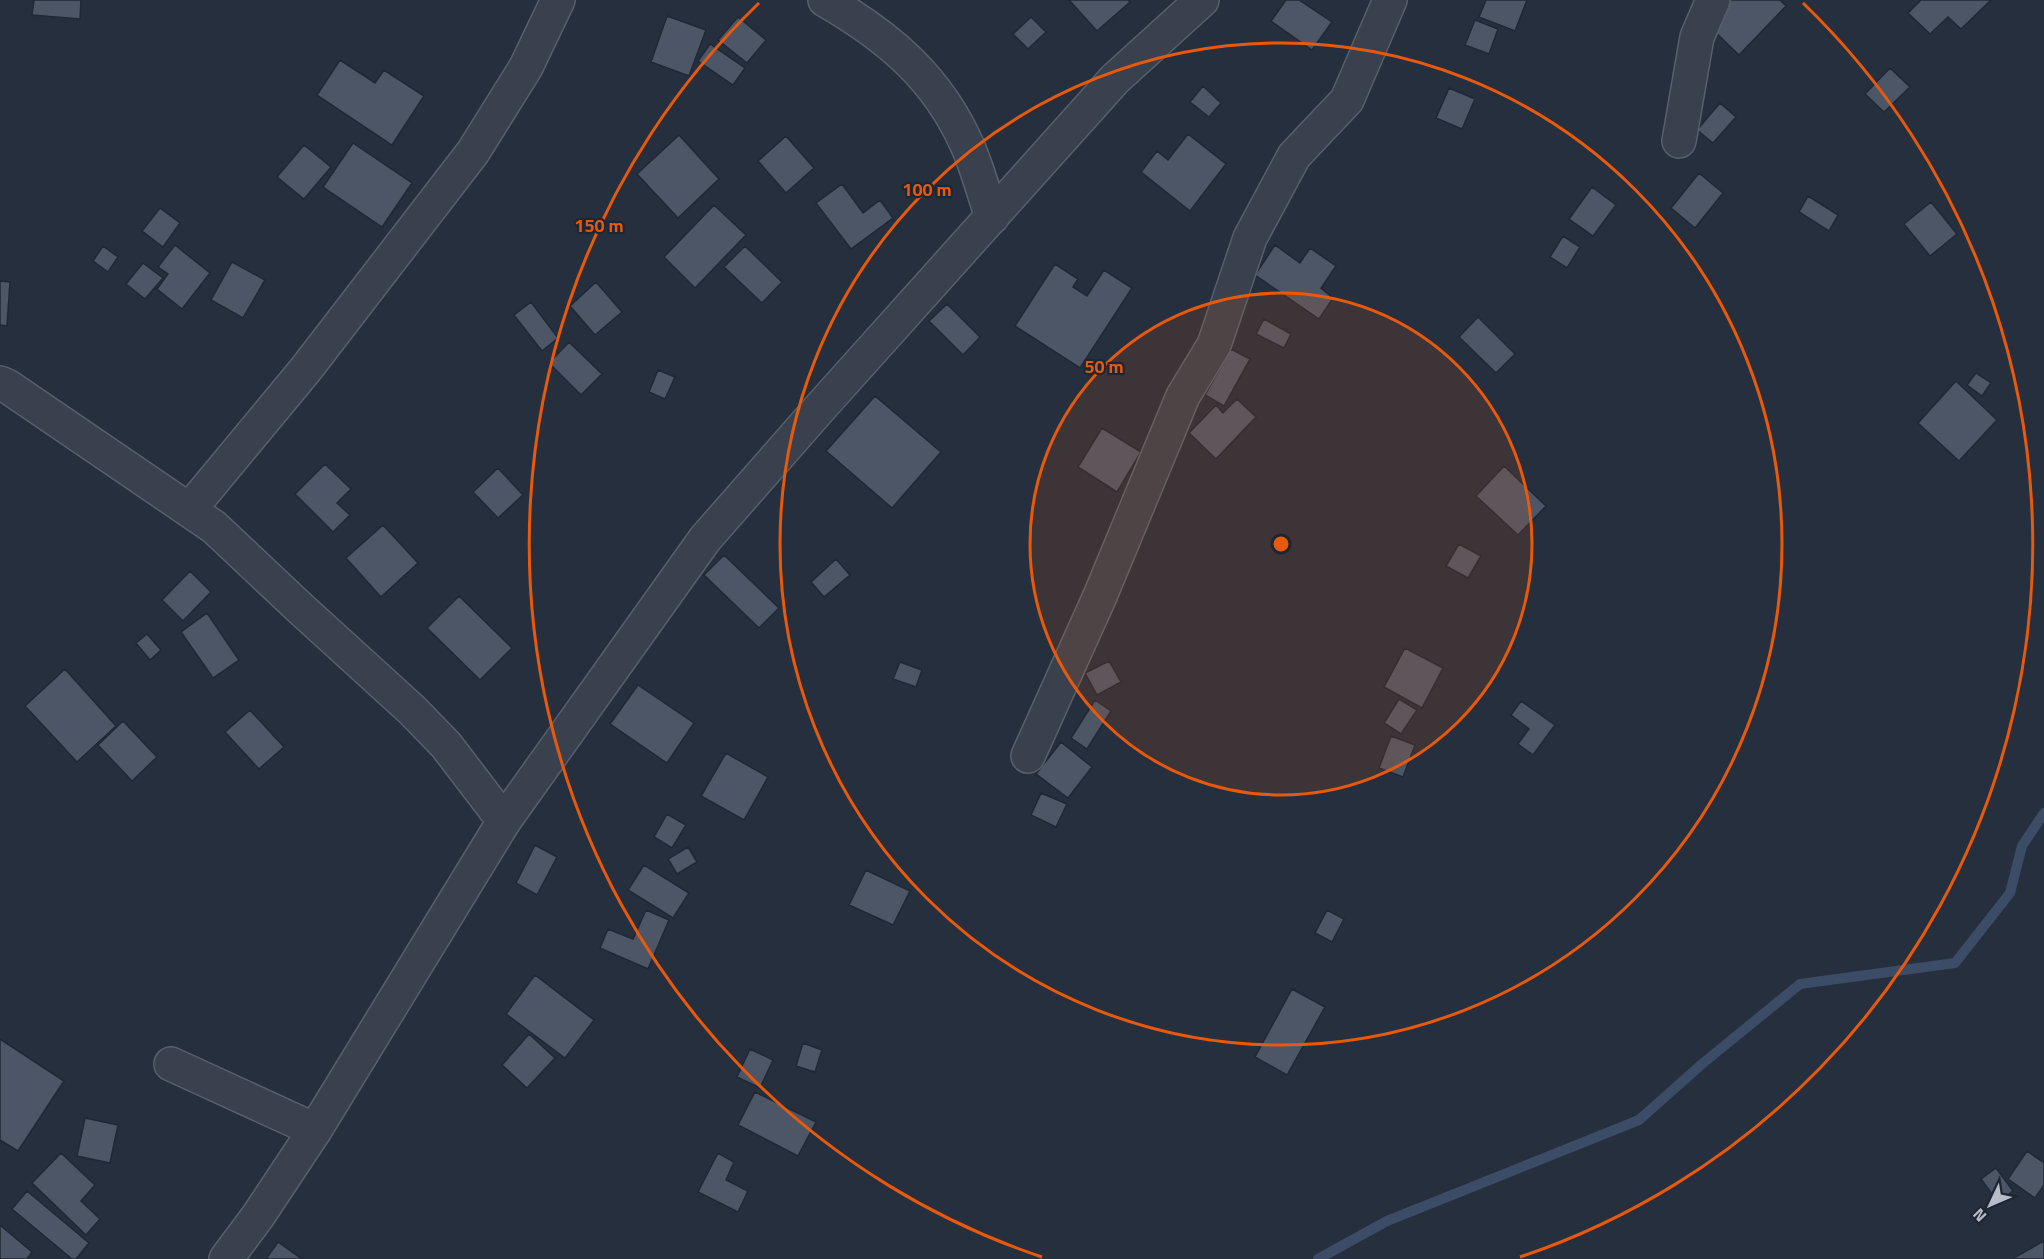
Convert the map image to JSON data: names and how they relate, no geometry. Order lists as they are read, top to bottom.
{
  "north": "bottom left",
  "rings": ["100 m", "150 m", "50 m"]
}
